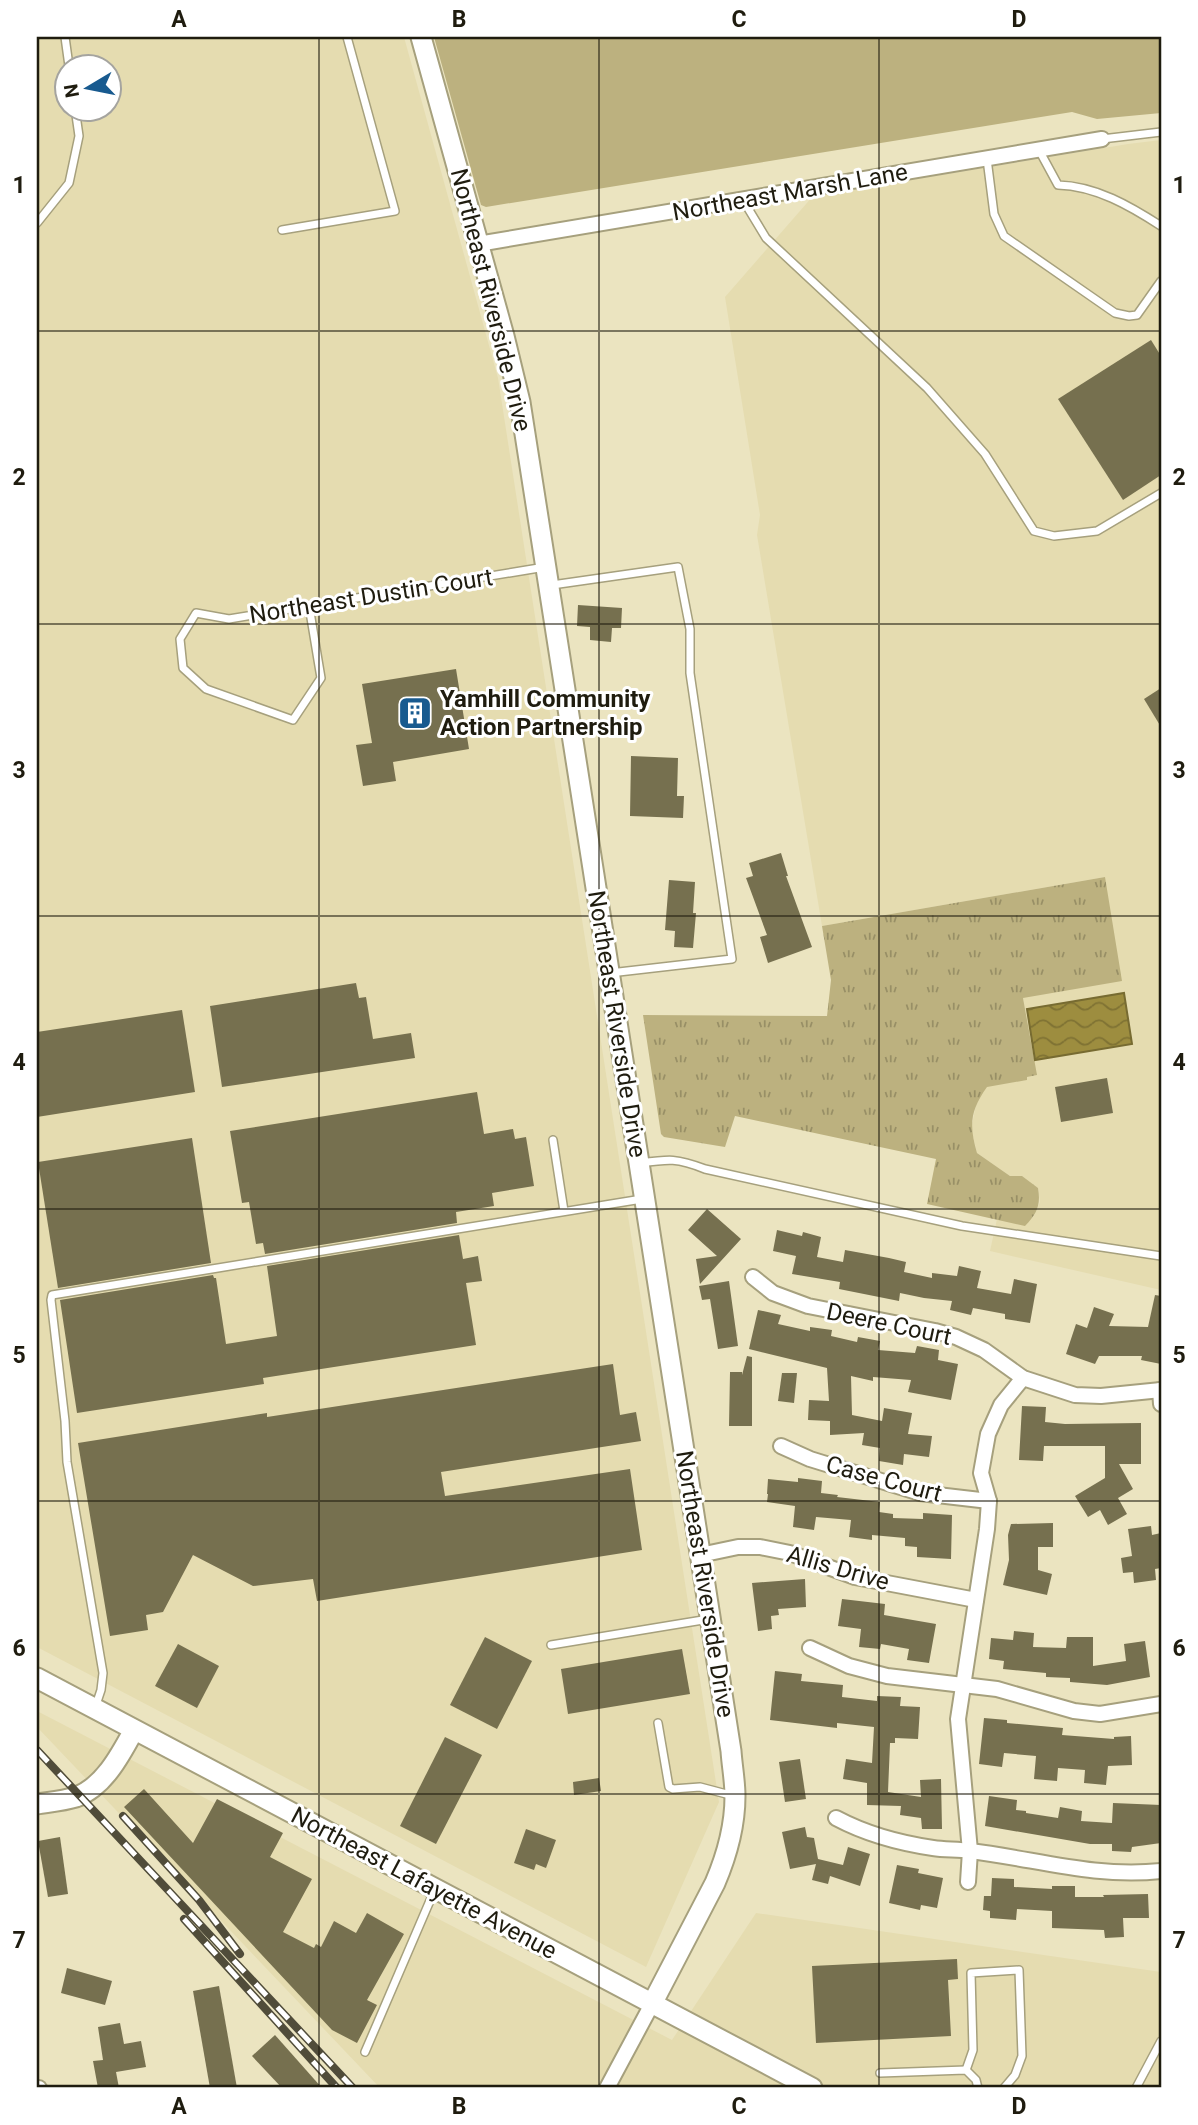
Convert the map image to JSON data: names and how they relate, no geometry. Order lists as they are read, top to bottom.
{
  "streets": {
    "street": [
      "Northeast Marsh Lane",
      "Northeast Riverside Drive",
      "Deere Court",
      "Case Court",
      "Allis Drive",
      "Northeast Lafayette Avenue"
    ],
    "lane": ["Northeast Dustin Court"]
  },
  "crossings": [
    ["Northeast Marsh Lane", "Northeast Riverside Drive"],
    ["Northeast Riverside Drive", "Northeast Dustin Court"],
    ["Northeast Riverside Drive", "Allis Drive"],
    ["Northeast Riverside Drive", "Northeast Lafayette Avenue"]
  ],
  "places": {
    "building": ["Yamhill Community Action Partnership"]
  },
  "north": "left",
  "grid": {
    "columns": [
      "A",
      "B",
      "C",
      "D"
    ],
    "rows": [
      "1",
      "2",
      "3",
      "4",
      "5",
      "6",
      "7"
    ]
  }
}
